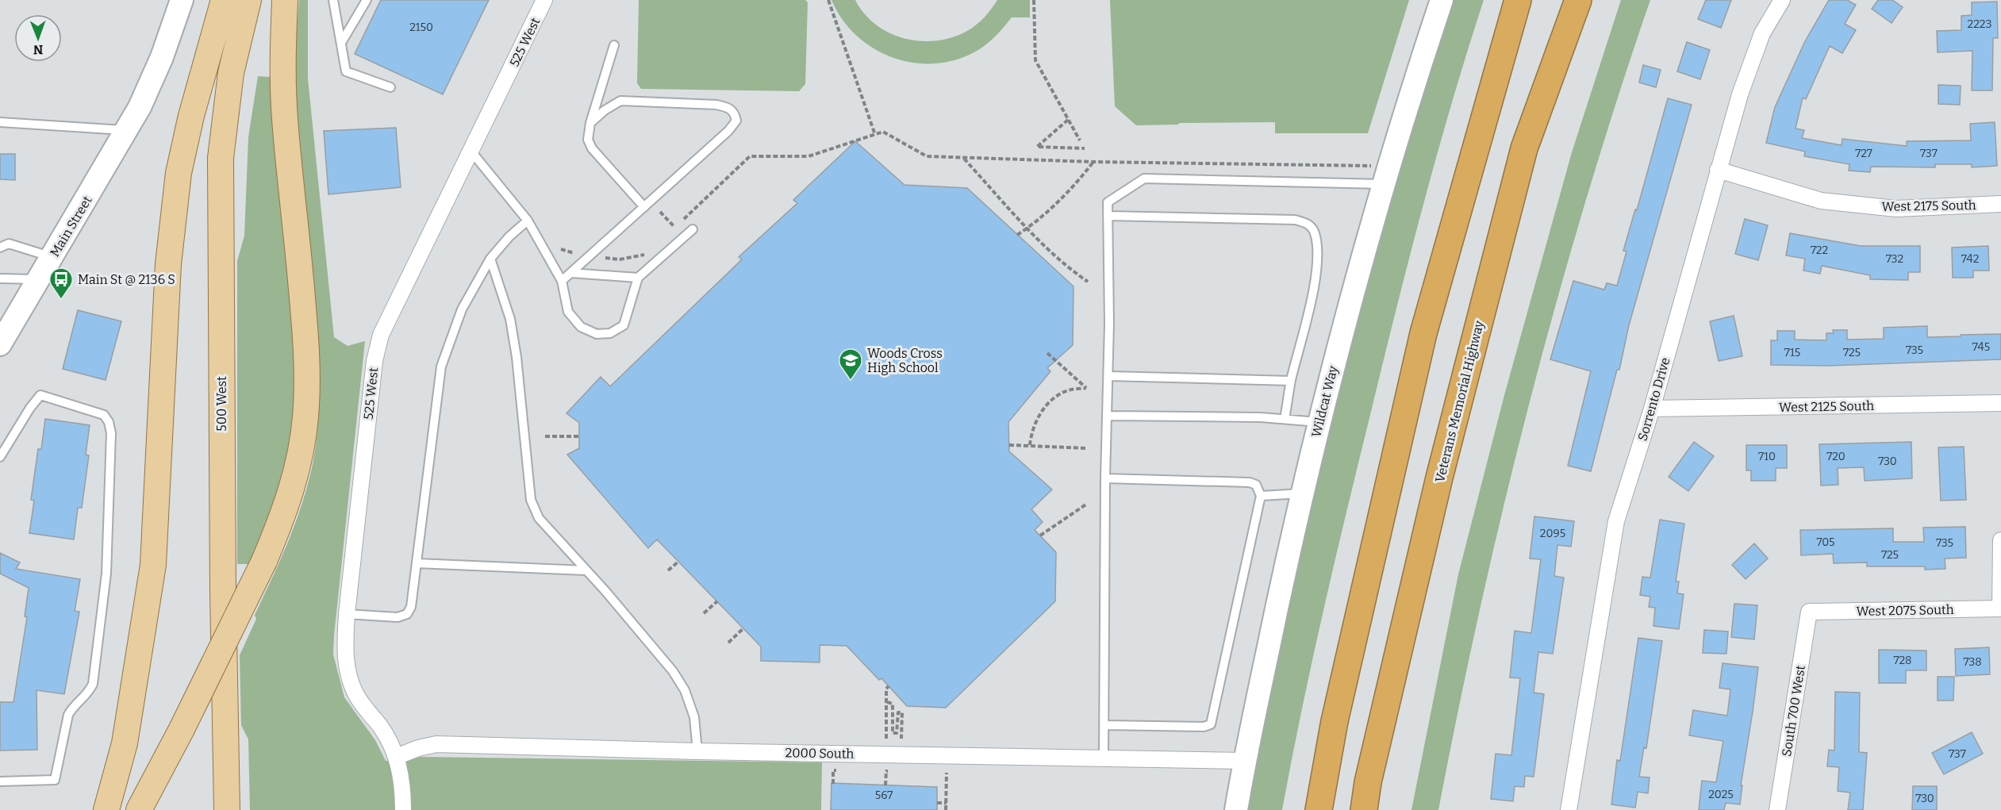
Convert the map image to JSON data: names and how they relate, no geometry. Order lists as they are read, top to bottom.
{
  "streets": {
    "highway": ["Veterans Memorial Highway"],
    "main road": ["500 West"],
    "street": [
      "525 West",
      "West 2175 South",
      "Main Street",
      "Sorrento Drive",
      "Wildcat Way",
      "West 2125 South",
      "West 2075 South",
      "South 700 West",
      "2000 South"
    ]
  },
  "crossings": [
    ["525 West", "2000 South"],
    ["West 2175 South", "Sorrento Drive"],
    ["Sorrento Drive", "West 2125 South"],
    ["Wildcat Way", "2000 South"],
    ["West 2075 South", "South 700 West"]
  ],
  "places": {
    "bus stop": ["Main St @ 2136 S"],
    "school or university": ["Woods Cross High School"]
  },
  "house_numbers": [
    "2223",
    "2150",
    "727",
    "737",
    "722",
    "732",
    "742",
    "745",
    "735",
    "715",
    "725",
    "710",
    "720",
    "730",
    "2095",
    "705",
    "735",
    "725",
    "728",
    "738",
    "737",
    "2025",
    "567",
    "730"
  ],
  "north": "bottom"
}
